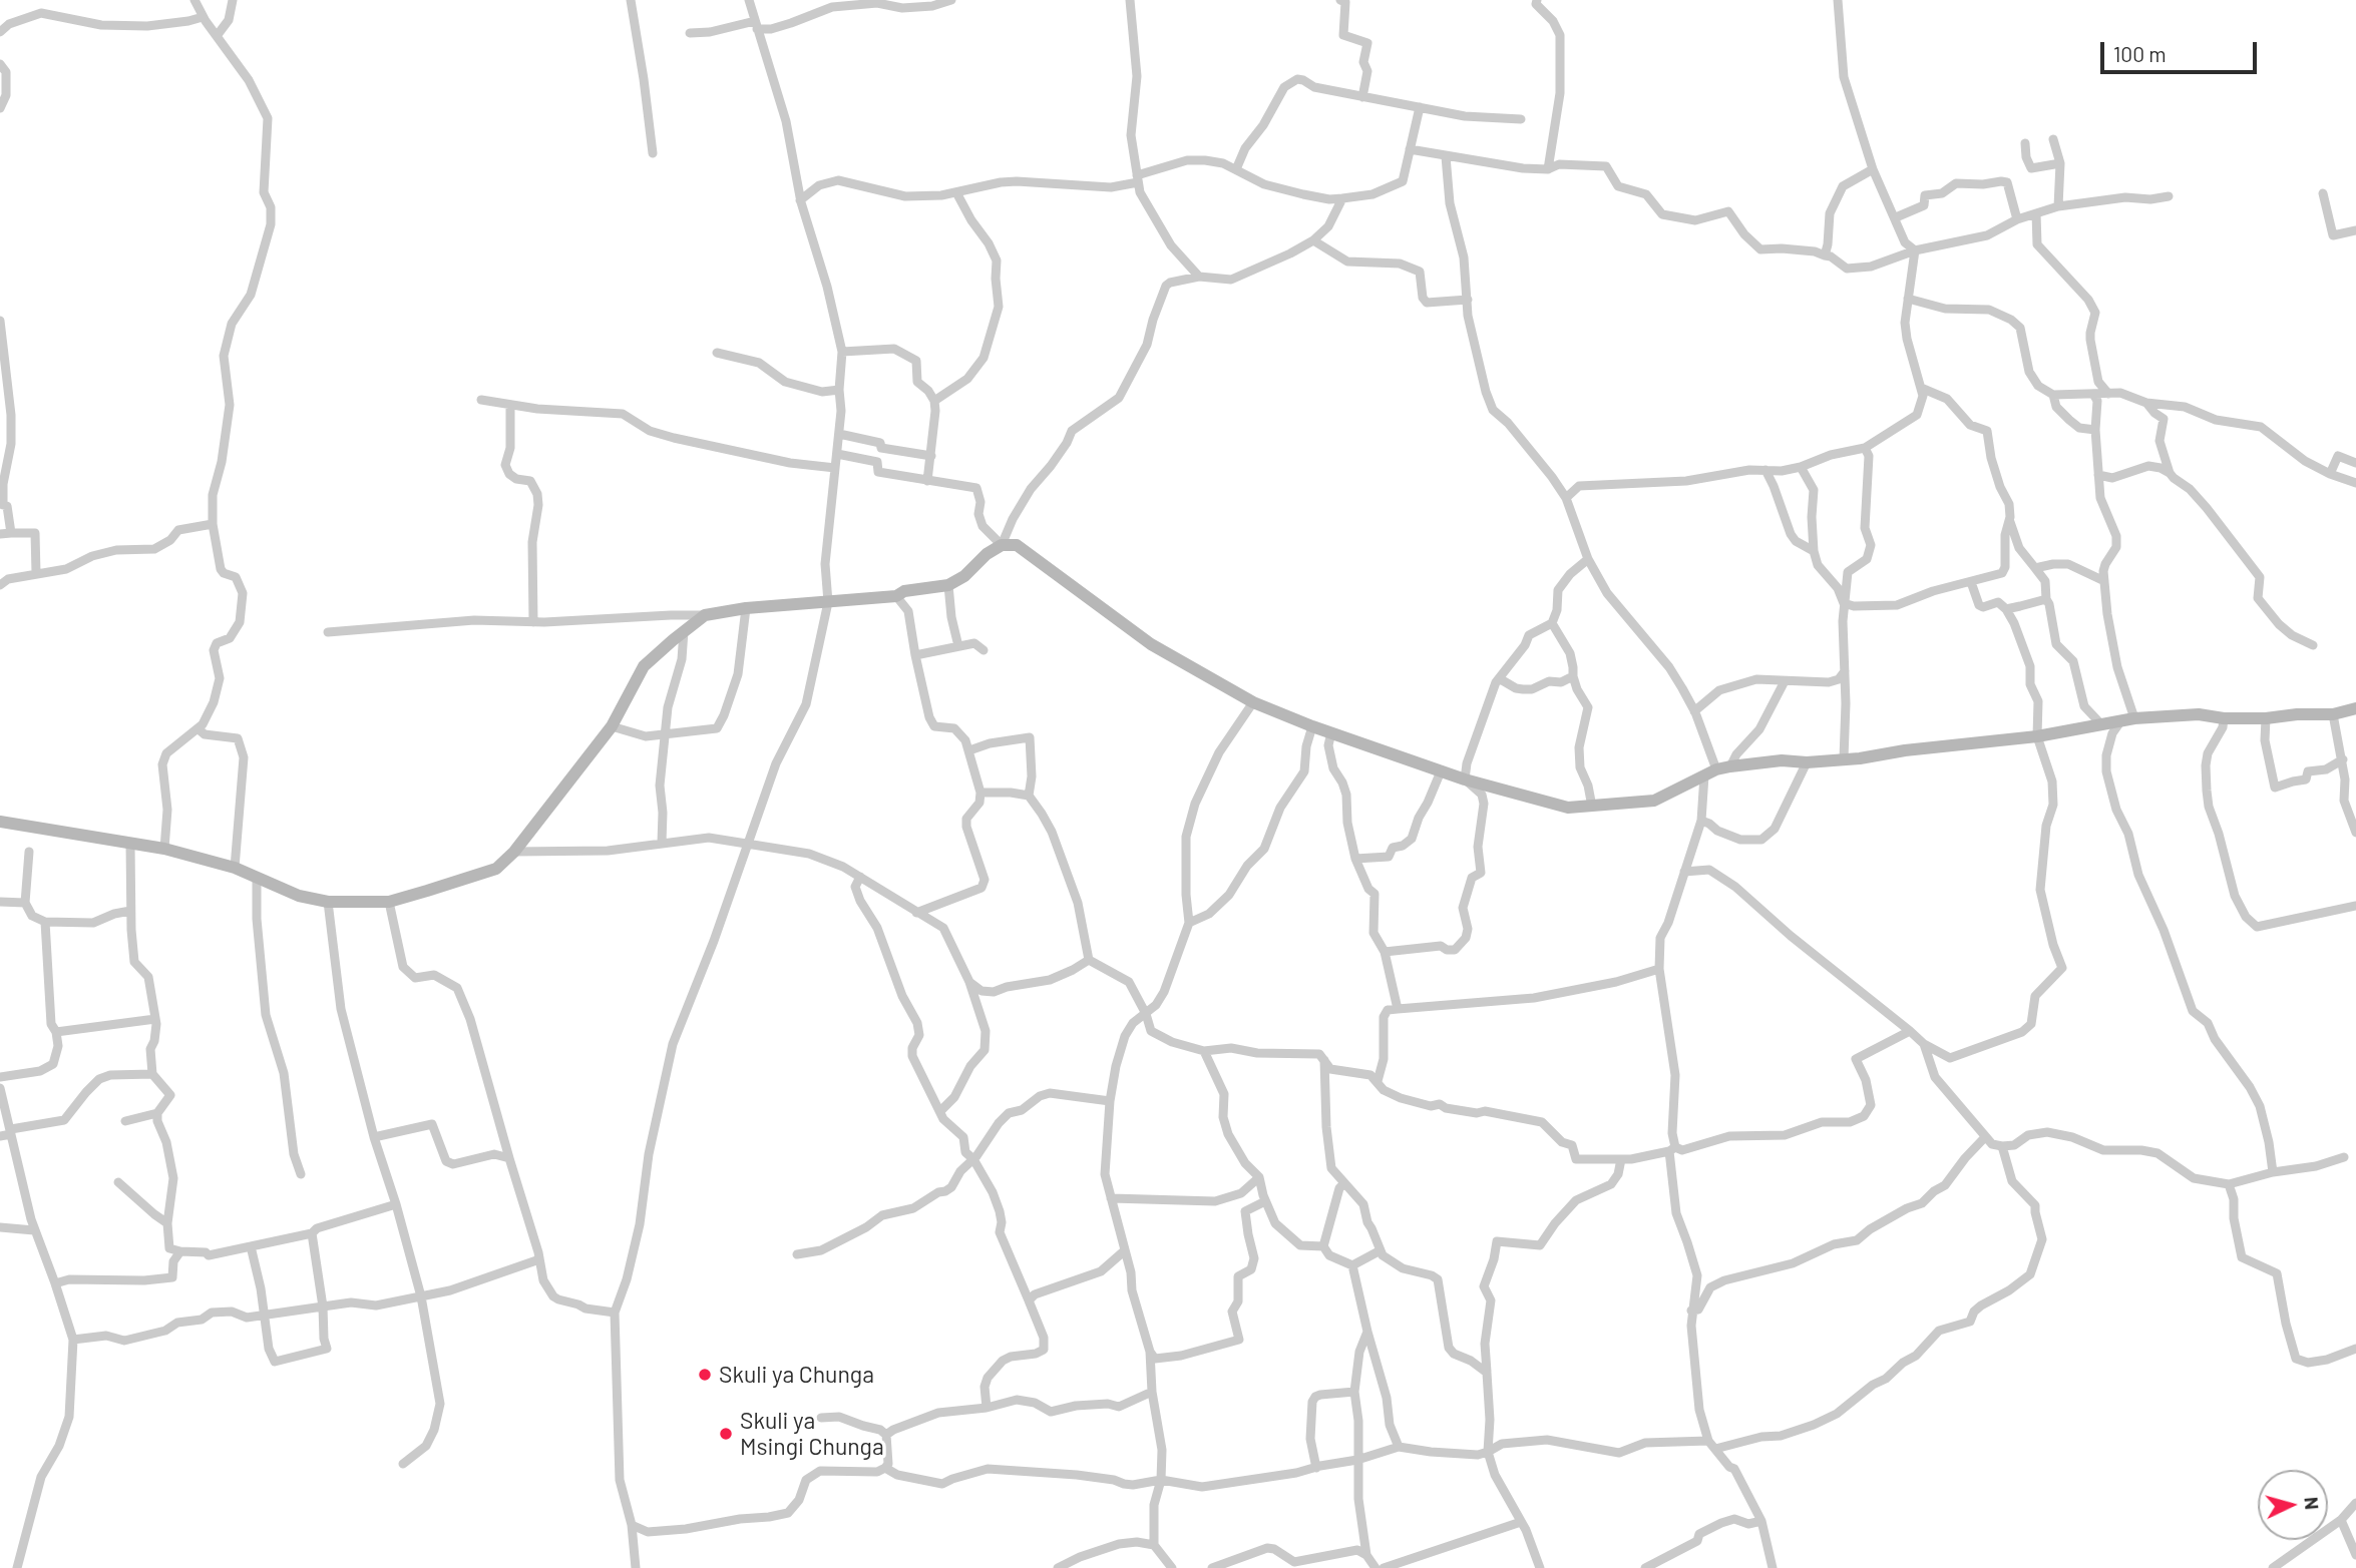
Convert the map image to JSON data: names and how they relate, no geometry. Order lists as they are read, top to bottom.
{
  "places": ["Skuli ya Chunga", "Skuli ya Msingi Chunga"],
  "scale_bar": "100 m",
  "north": "right"
}
